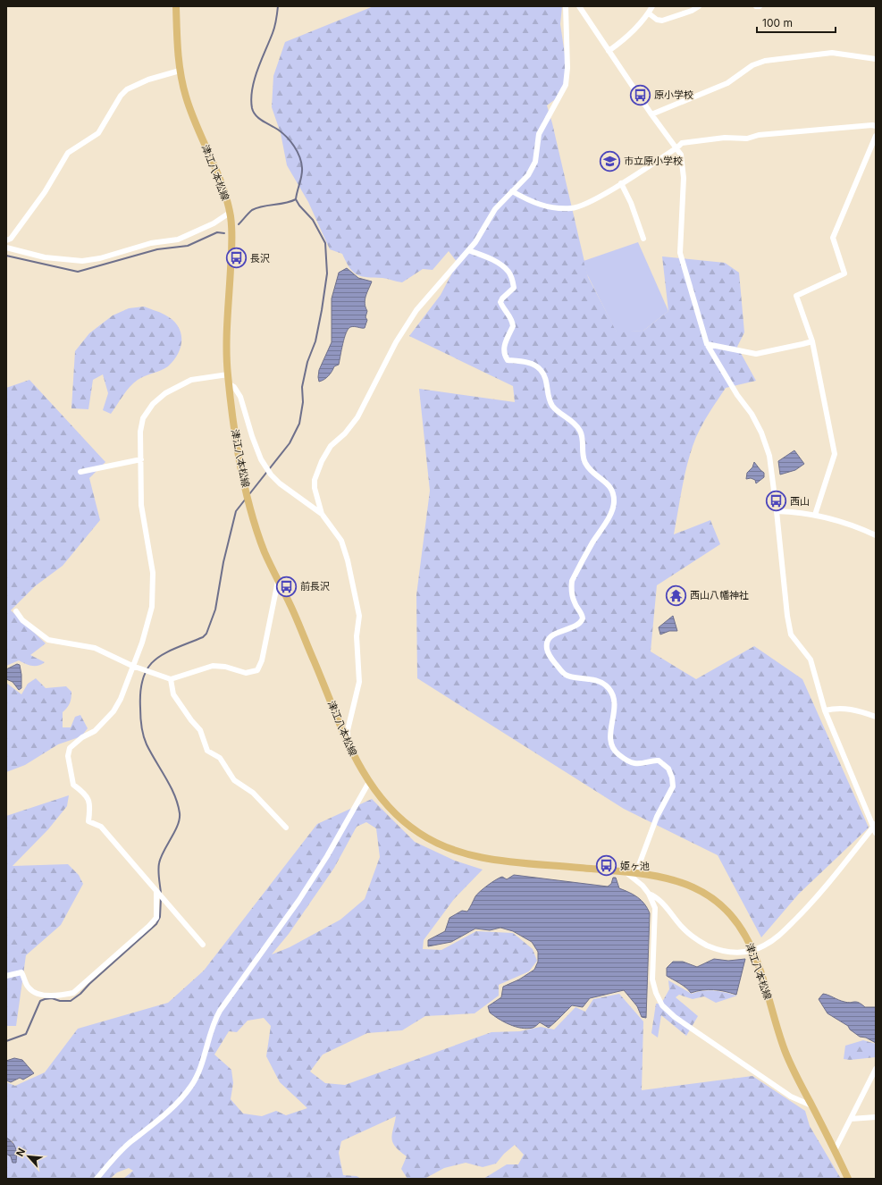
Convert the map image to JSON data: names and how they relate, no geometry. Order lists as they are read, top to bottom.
{
  "streets": {
    "main road": ["津江八本松線"]
  },
  "places": {
    "bus stop": [
      "原小学校",
      "長沢",
      "西山",
      "前長沢",
      "姫ヶ池"
    ],
    "school or university": ["市立原小学校"],
    "temple": ["西山八幡神社"]
  },
  "scale_bar": "100 m",
  "north": "top left"
}
